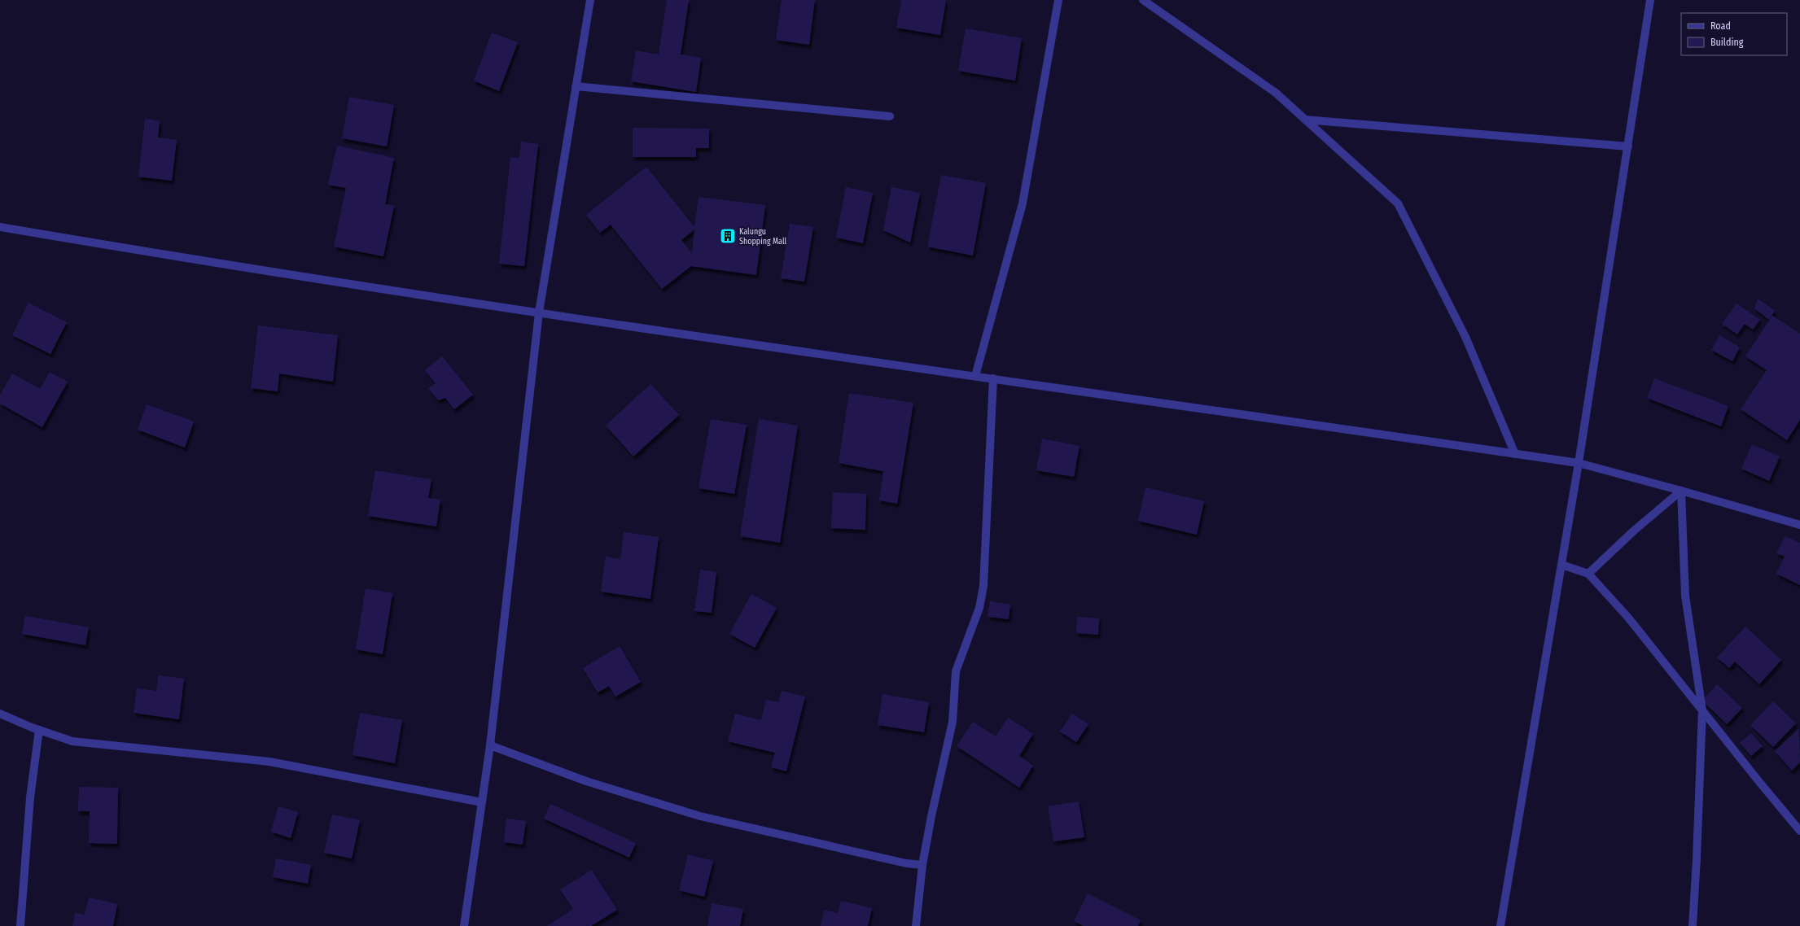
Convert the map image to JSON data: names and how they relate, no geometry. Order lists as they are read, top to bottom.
{
  "places": {
    "building": ["Kalungu Shopping Mall"]
  },
  "legend": ["Road", "Building"]
}
